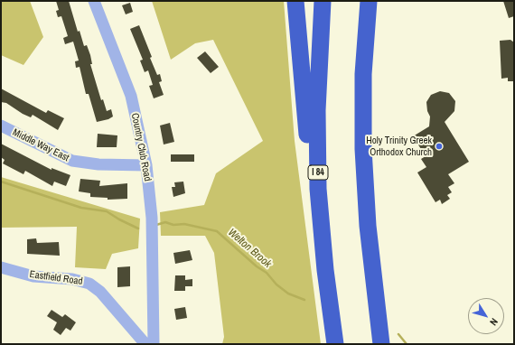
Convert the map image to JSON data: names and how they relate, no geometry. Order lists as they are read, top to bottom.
{
  "streets": {
    "highway": ["I 84"],
    "street": ["Middle Way East", "Country Club Road", "Eastfield Road"]
  },
  "crossings": [
    ["Middle Way East", "Country Club Road"]
  ],
  "water": ["Welton Brook"],
  "places": ["Holy Trinity Greek Orthodox Church"],
  "north": "bottom right"
}
